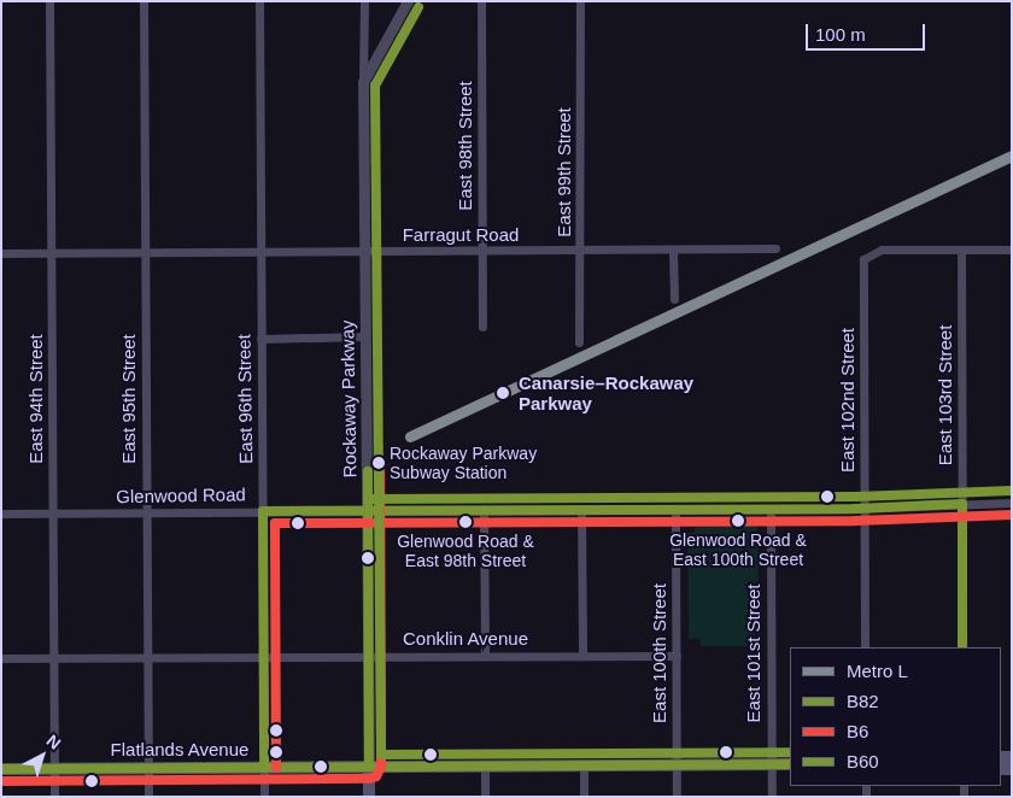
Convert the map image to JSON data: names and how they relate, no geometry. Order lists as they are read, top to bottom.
{
  "streets": {
    "main road": ["Rockaway Parkway", "Flatlands Avenue"],
    "street": [
      "East 98th Street",
      "East 99th Street",
      "Farragut Road",
      "East 103rd Street",
      "East 94th Street",
      "East 95th Street",
      "East 96th Street",
      "East 102nd Street",
      "Glenwood Road",
      "Conklin Avenue",
      "East 100th Street",
      "East 101st Street"
    ]
  },
  "crossings": [
    ["East 98th Street", "Farragut Road"],
    ["East 99th Street", "Farragut Road"],
    ["Farragut Road", "East 94th Street"],
    ["Farragut Road", "East 95th Street"],
    ["Farragut Road", "East 96th Street"],
    ["Farragut Road", "Rockaway Parkway"],
    ["East 103rd Street", "East 102nd Street"],
    ["East 103rd Street", "Glenwood Road"],
    ["East 94th Street", "Glenwood Road"],
    ["East 94th Street", "Conklin Avenue"],
    ["East 94th Street", "Flatlands Avenue"],
    ["East 95th Street", "Glenwood Road"],
    ["East 95th Street", "Conklin Avenue"],
    ["East 95th Street", "Flatlands Avenue"],
    ["East 96th Street", "Glenwood Road"],
    ["East 96th Street", "Conklin Avenue"],
    ["East 96th Street", "Flatlands Avenue"],
    ["Rockaway Parkway", "Glenwood Road"],
    ["Rockaway Parkway", "Conklin Avenue"],
    ["Rockaway Parkway", "Flatlands Avenue"],
    ["East 102nd Street", "Glenwood Road"],
    ["Glenwood Road", "East 100th Street"],
    ["Glenwood Road", "East 101st Street"],
    ["Conklin Avenue", "East 100th Street"],
    ["East 100th Street", "Flatlands Avenue"],
    ["East 101st Street", "Flatlands Avenue"]
  ],
  "places": [
    "Canarsie–Rockaway Parkway",
    "Rockaway Parkway Subway Station",
    "Glenwood Road & East 100th Street",
    "Glenwood Road & East 98th Street"
  ],
  "lines": [
    "transit line B60",
    "metro line L",
    "transit line B82",
    "transit line B6"
  ],
  "legend": [
    "Metro L",
    "B82",
    "B6",
    "B60"
  ],
  "scale_bar": "100 m",
  "north": "top right"
}
